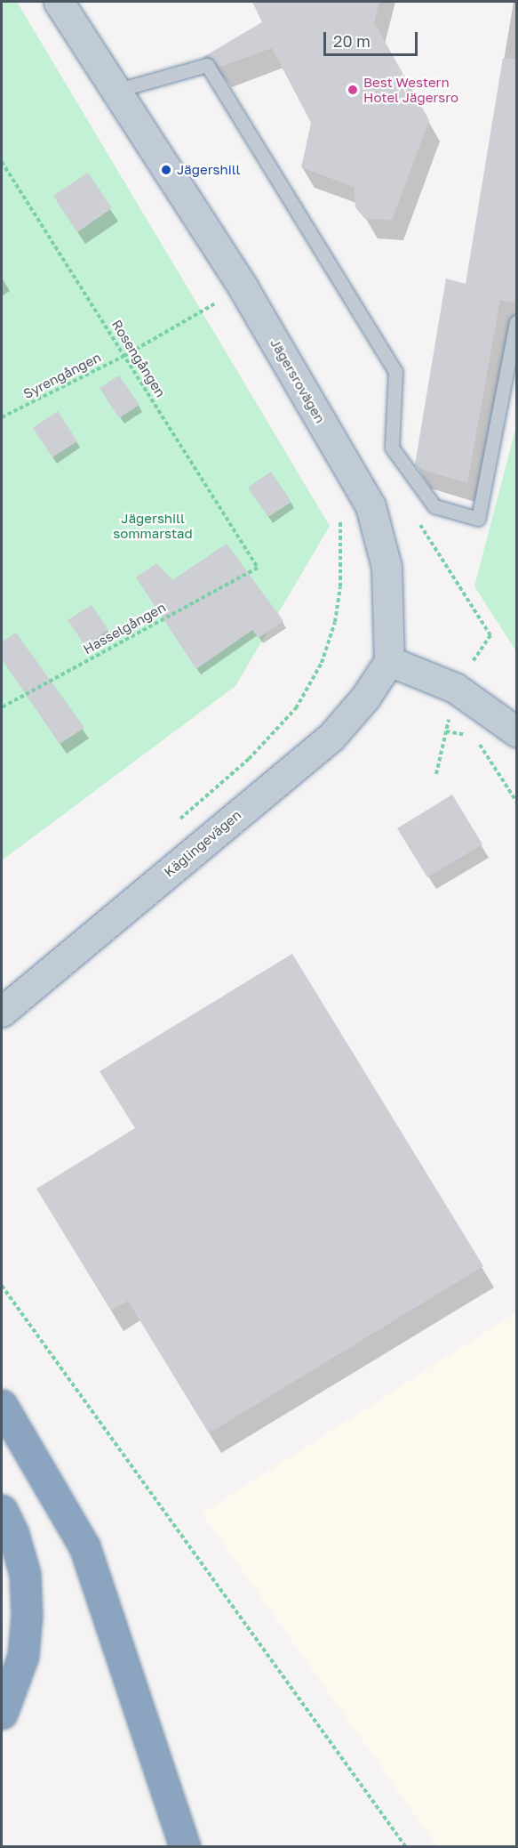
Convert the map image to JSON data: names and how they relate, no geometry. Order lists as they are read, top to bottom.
{
  "streets": {
    "main road": ["Jägersrovägen", "Käglingevägen"],
    "path": ["Rosengången", "Syrengången", "Hasselgången"]
  },
  "crossings": [
    ["Rosengången", "Syrengången"],
    ["Rosengången", "Hasselgången"],
    ["Syrengången", "Jägersrovägen"],
    ["Jägersrovägen", "Käglingevägen"]
  ],
  "parks": ["Jägershill sommarstad"],
  "places": ["Best Western Hotel Jägersro", "Jägershill"],
  "scale_bar": "20 m"
}
